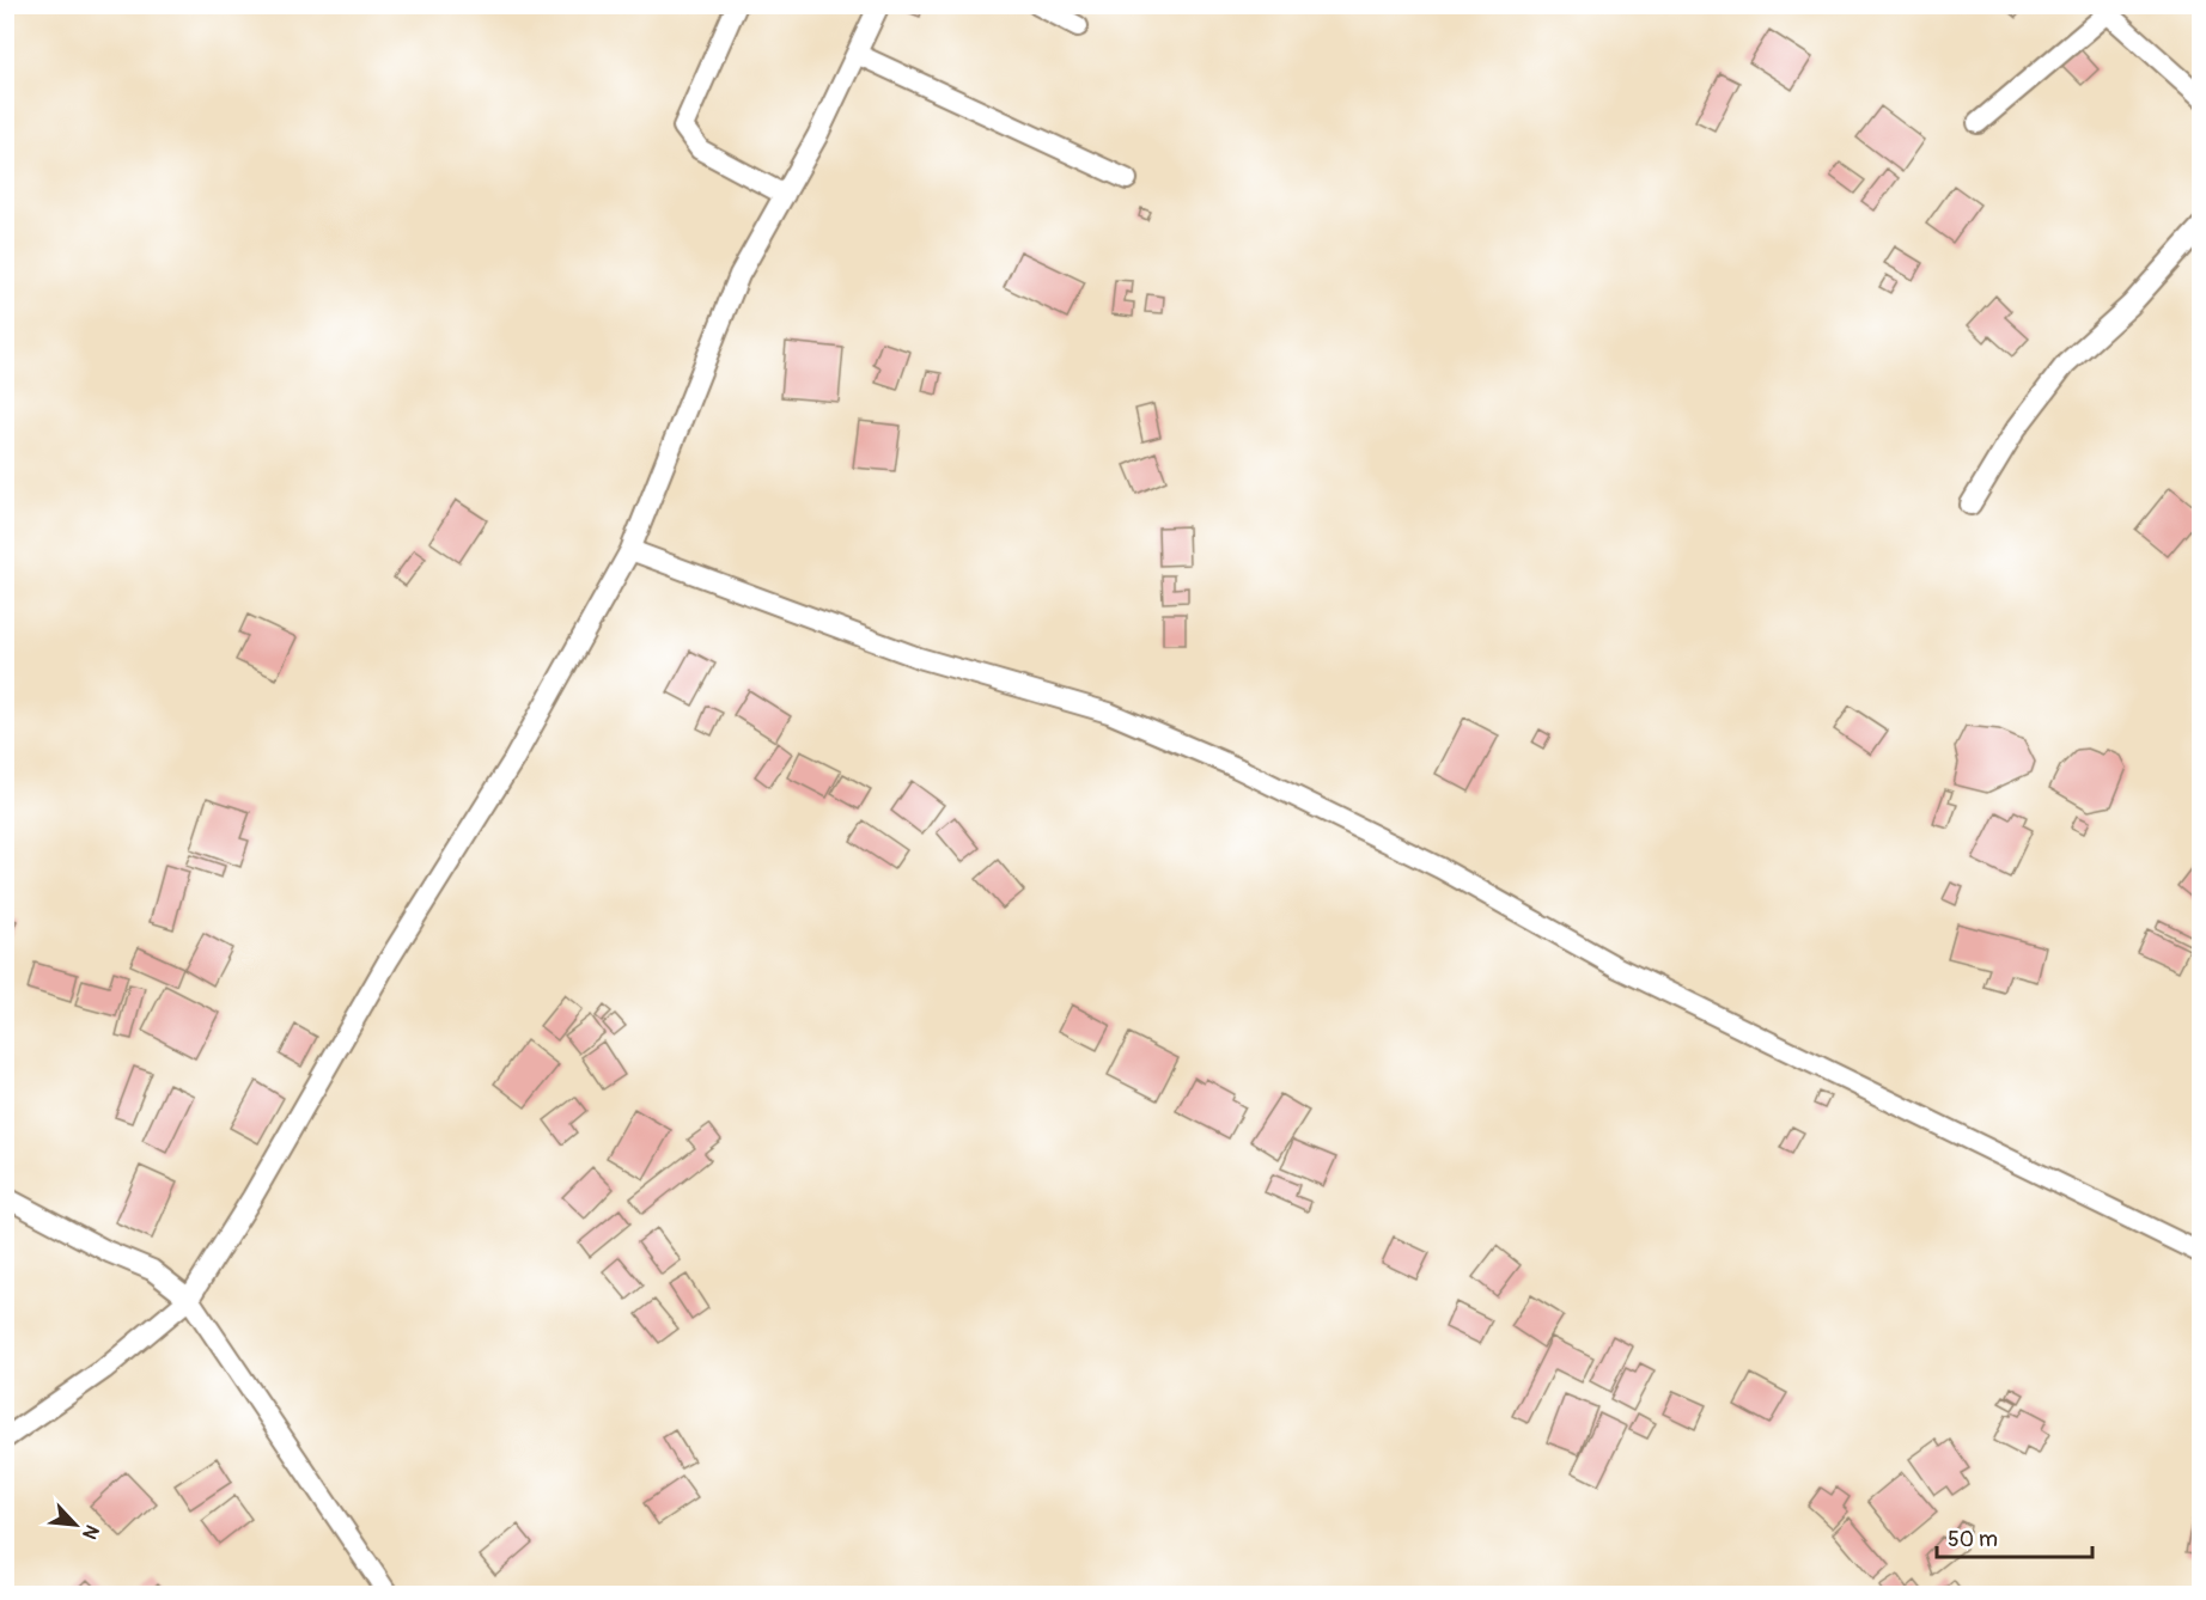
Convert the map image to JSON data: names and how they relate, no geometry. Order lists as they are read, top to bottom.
{
  "scale_bar": "50 m",
  "north": "bottom right"
}
